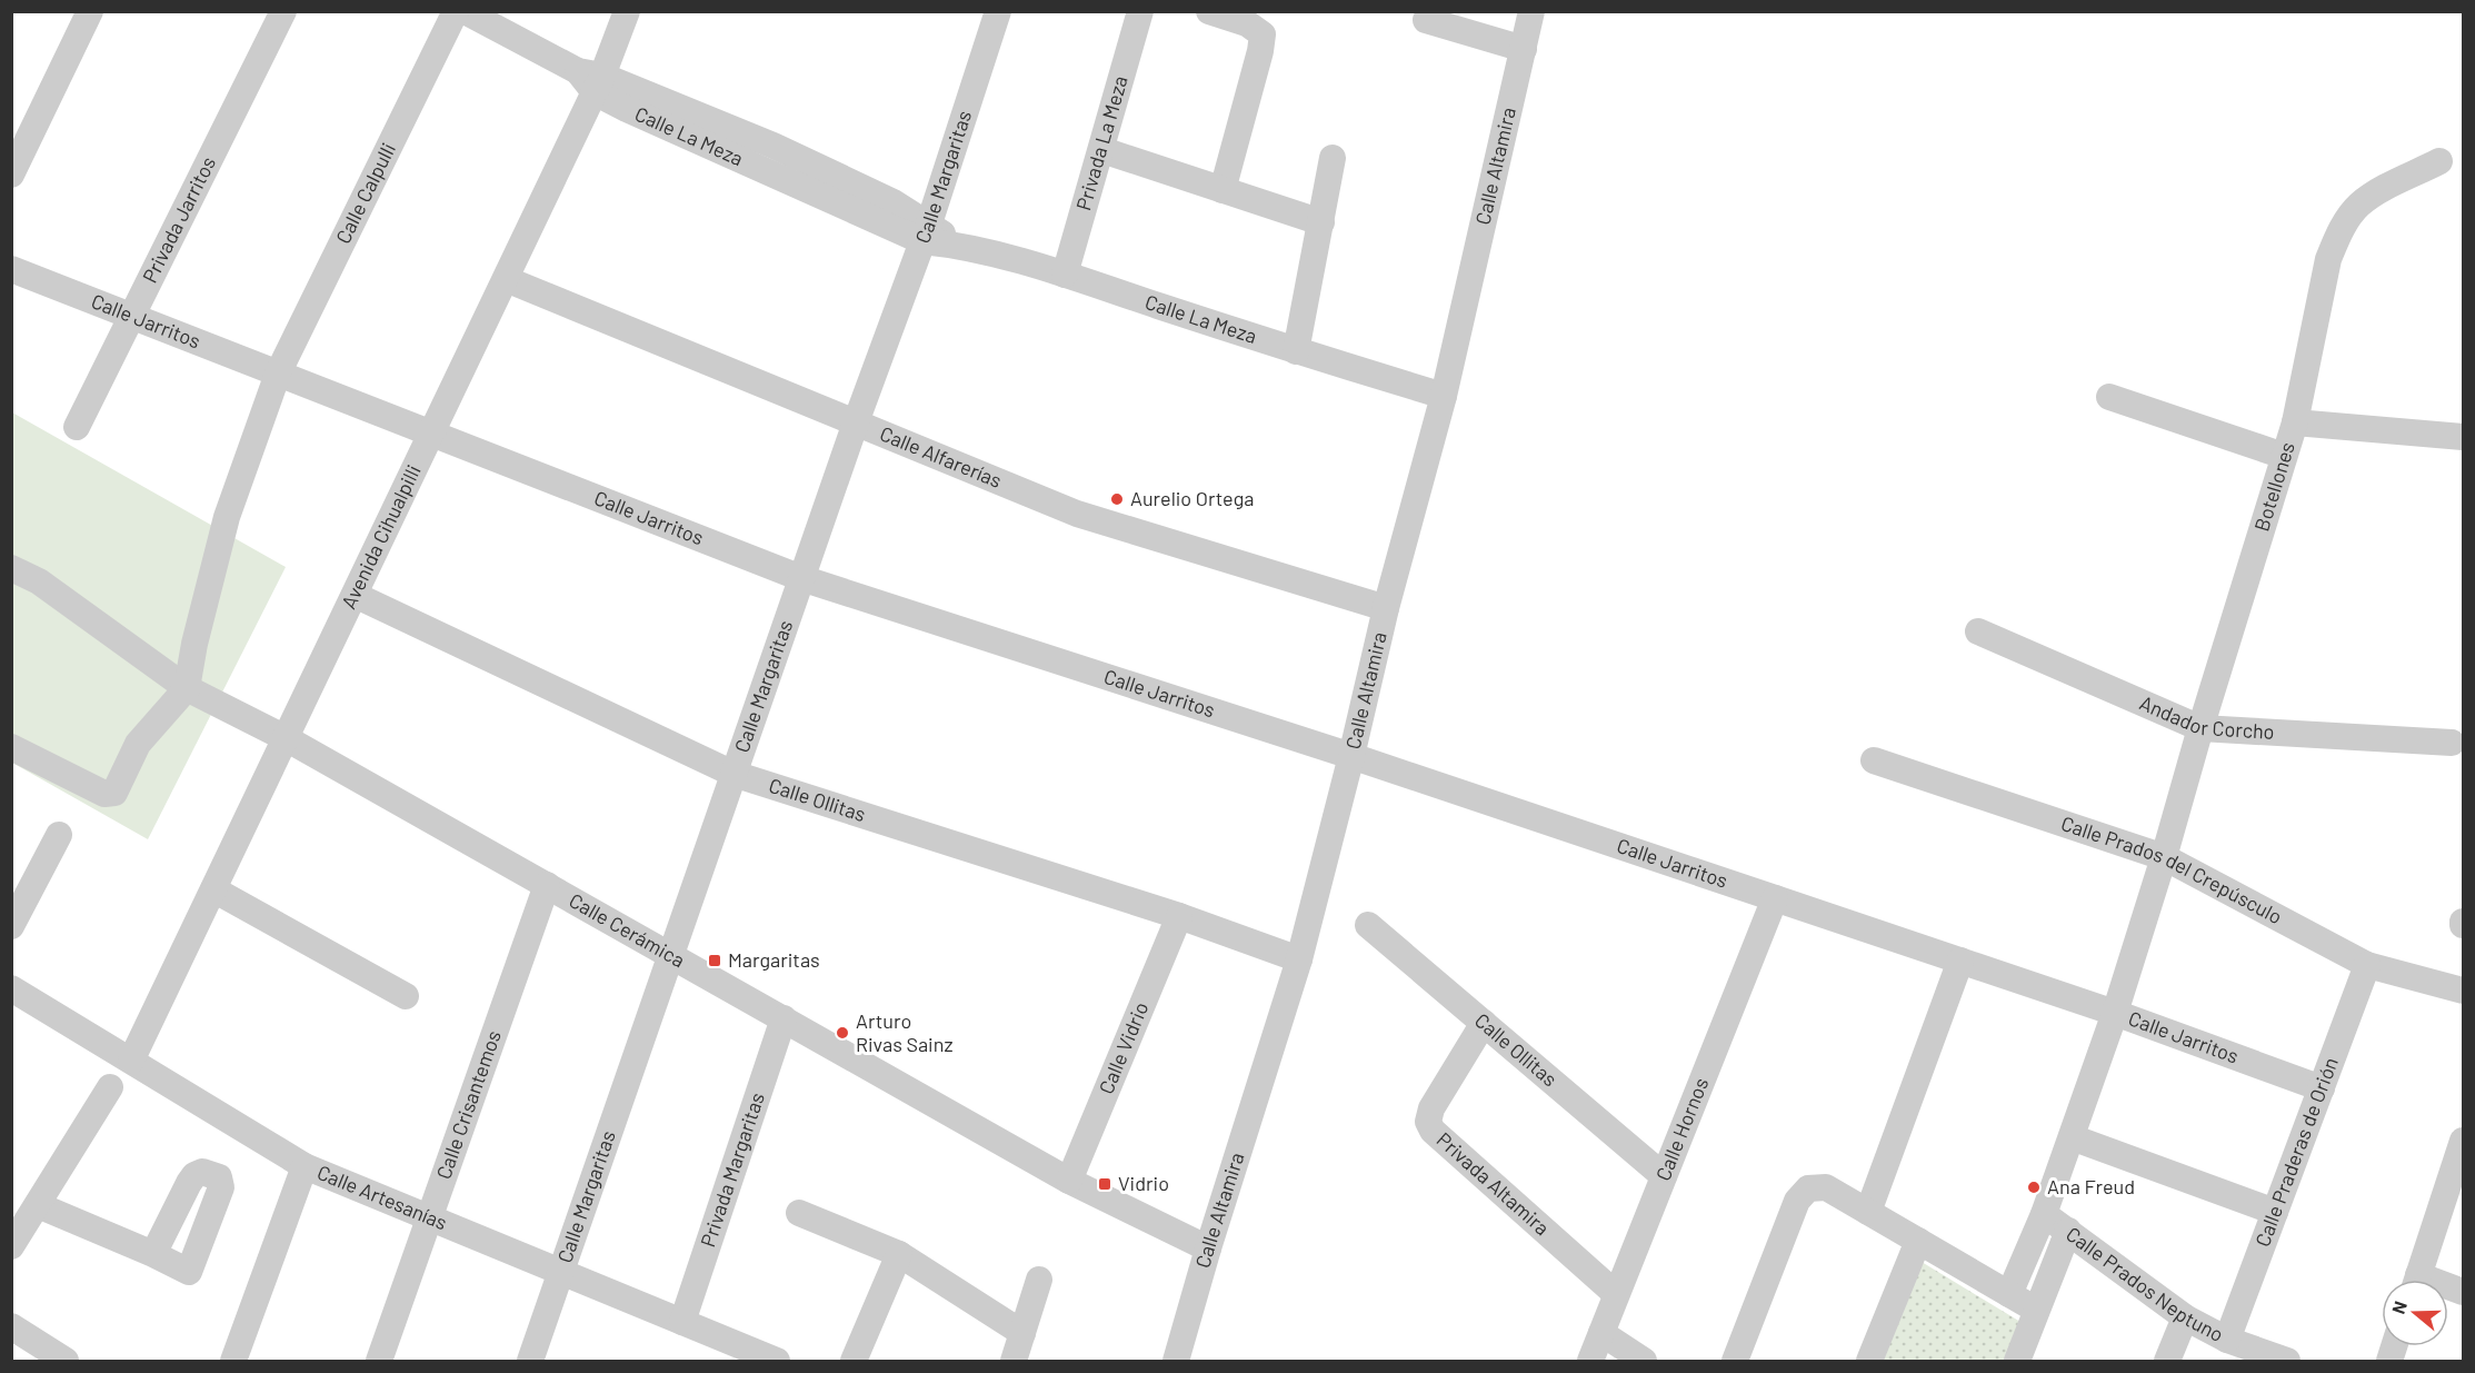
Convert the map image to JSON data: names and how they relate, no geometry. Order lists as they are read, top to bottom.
{
  "streets": {
    "street": [
      "Calle La Meza",
      "Privada La Meza",
      "Calle Altamira",
      "Calle Margaritas",
      "Calle Calpulli",
      "Privada Jarritos",
      "Calle Jarritos",
      "Calle Alfarerías",
      "Botellones",
      "Avenida Cihualpilli",
      "Andador Corcho",
      "Calle Ollitas",
      "Calle Prados del Crepúsculo",
      "Calle Cerámica",
      "Calle Vidrio",
      "Calle Crisantemos",
      "Calle Hornos",
      "Calle Praderas de Orión",
      "Privada Margaritas",
      "Privada Altamira",
      "Calle Artesanías",
      "Calle Prados Neptuno"
    ]
  },
  "crossings": [
    ["Calle La Meza", "Privada La Meza"],
    ["Calle La Meza", "Calle Altamira"],
    ["Calle La Meza", "Calle Margaritas"],
    ["Calle La Meza", "Avenida Cihualpilli"],
    ["Calle Altamira", "Calle Jarritos"],
    ["Calle Altamira", "Calle Alfarerías"],
    ["Calle Altamira", "Calle Ollitas"],
    ["Calle Altamira", "Calle Cerámica"],
    ["Calle Margaritas", "Calle Jarritos"],
    ["Calle Margaritas", "Calle Alfarerías"],
    ["Calle Margaritas", "Calle Ollitas"],
    ["Calle Margaritas", "Calle Cerámica"],
    ["Calle Margaritas", "Calle Artesanías"],
    ["Calle Calpulli", "Calle Jarritos"],
    ["Calle Calpulli", "Calle Cerámica"],
    ["Privada Jarritos", "Calle Jarritos"],
    ["Calle Jarritos", "Botellones"],
    ["Calle Jarritos", "Avenida Cihualpilli"],
    ["Calle Jarritos", "Calle Hornos"],
    ["Calle Jarritos", "Calle Praderas de Orión"],
    ["Calle Alfarerías", "Avenida Cihualpilli"],
    ["Botellones", "Andador Corcho"],
    ["Botellones", "Calle Prados del Crepúsculo"],
    ["Botellones", "Calle Prados Neptuno"],
    ["Avenida Cihualpilli", "Calle Ollitas"],
    ["Avenida Cihualpilli", "Calle Cerámica"],
    ["Avenida Cihualpilli", "Calle Artesanías"],
    ["Calle Ollitas", "Calle Vidrio"],
    ["Calle Ollitas", "Calle Hornos"],
    ["Calle Ollitas", "Privada Altamira"],
    ["Calle Prados del Crepúsculo", "Calle Praderas de Orión"],
    ["Calle Cerámica", "Calle Vidrio"],
    ["Calle Cerámica", "Calle Crisantemos"],
    ["Calle Cerámica", "Privada Margaritas"],
    ["Calle Crisantemos", "Calle Artesanías"],
    ["Calle Hornos", "Privada Altamira"],
    ["Calle Praderas de Orión", "Calle Prados Neptuno"],
    ["Privada Margaritas", "Calle Artesanías"]
  ],
  "places": {
    "other": ["Aurelio Ortega", "Arturo Rivas Sainz", "Ana Freud"],
    "transit": ["Margaritas", "Vidrio"]
  },
  "north": "left"
}
